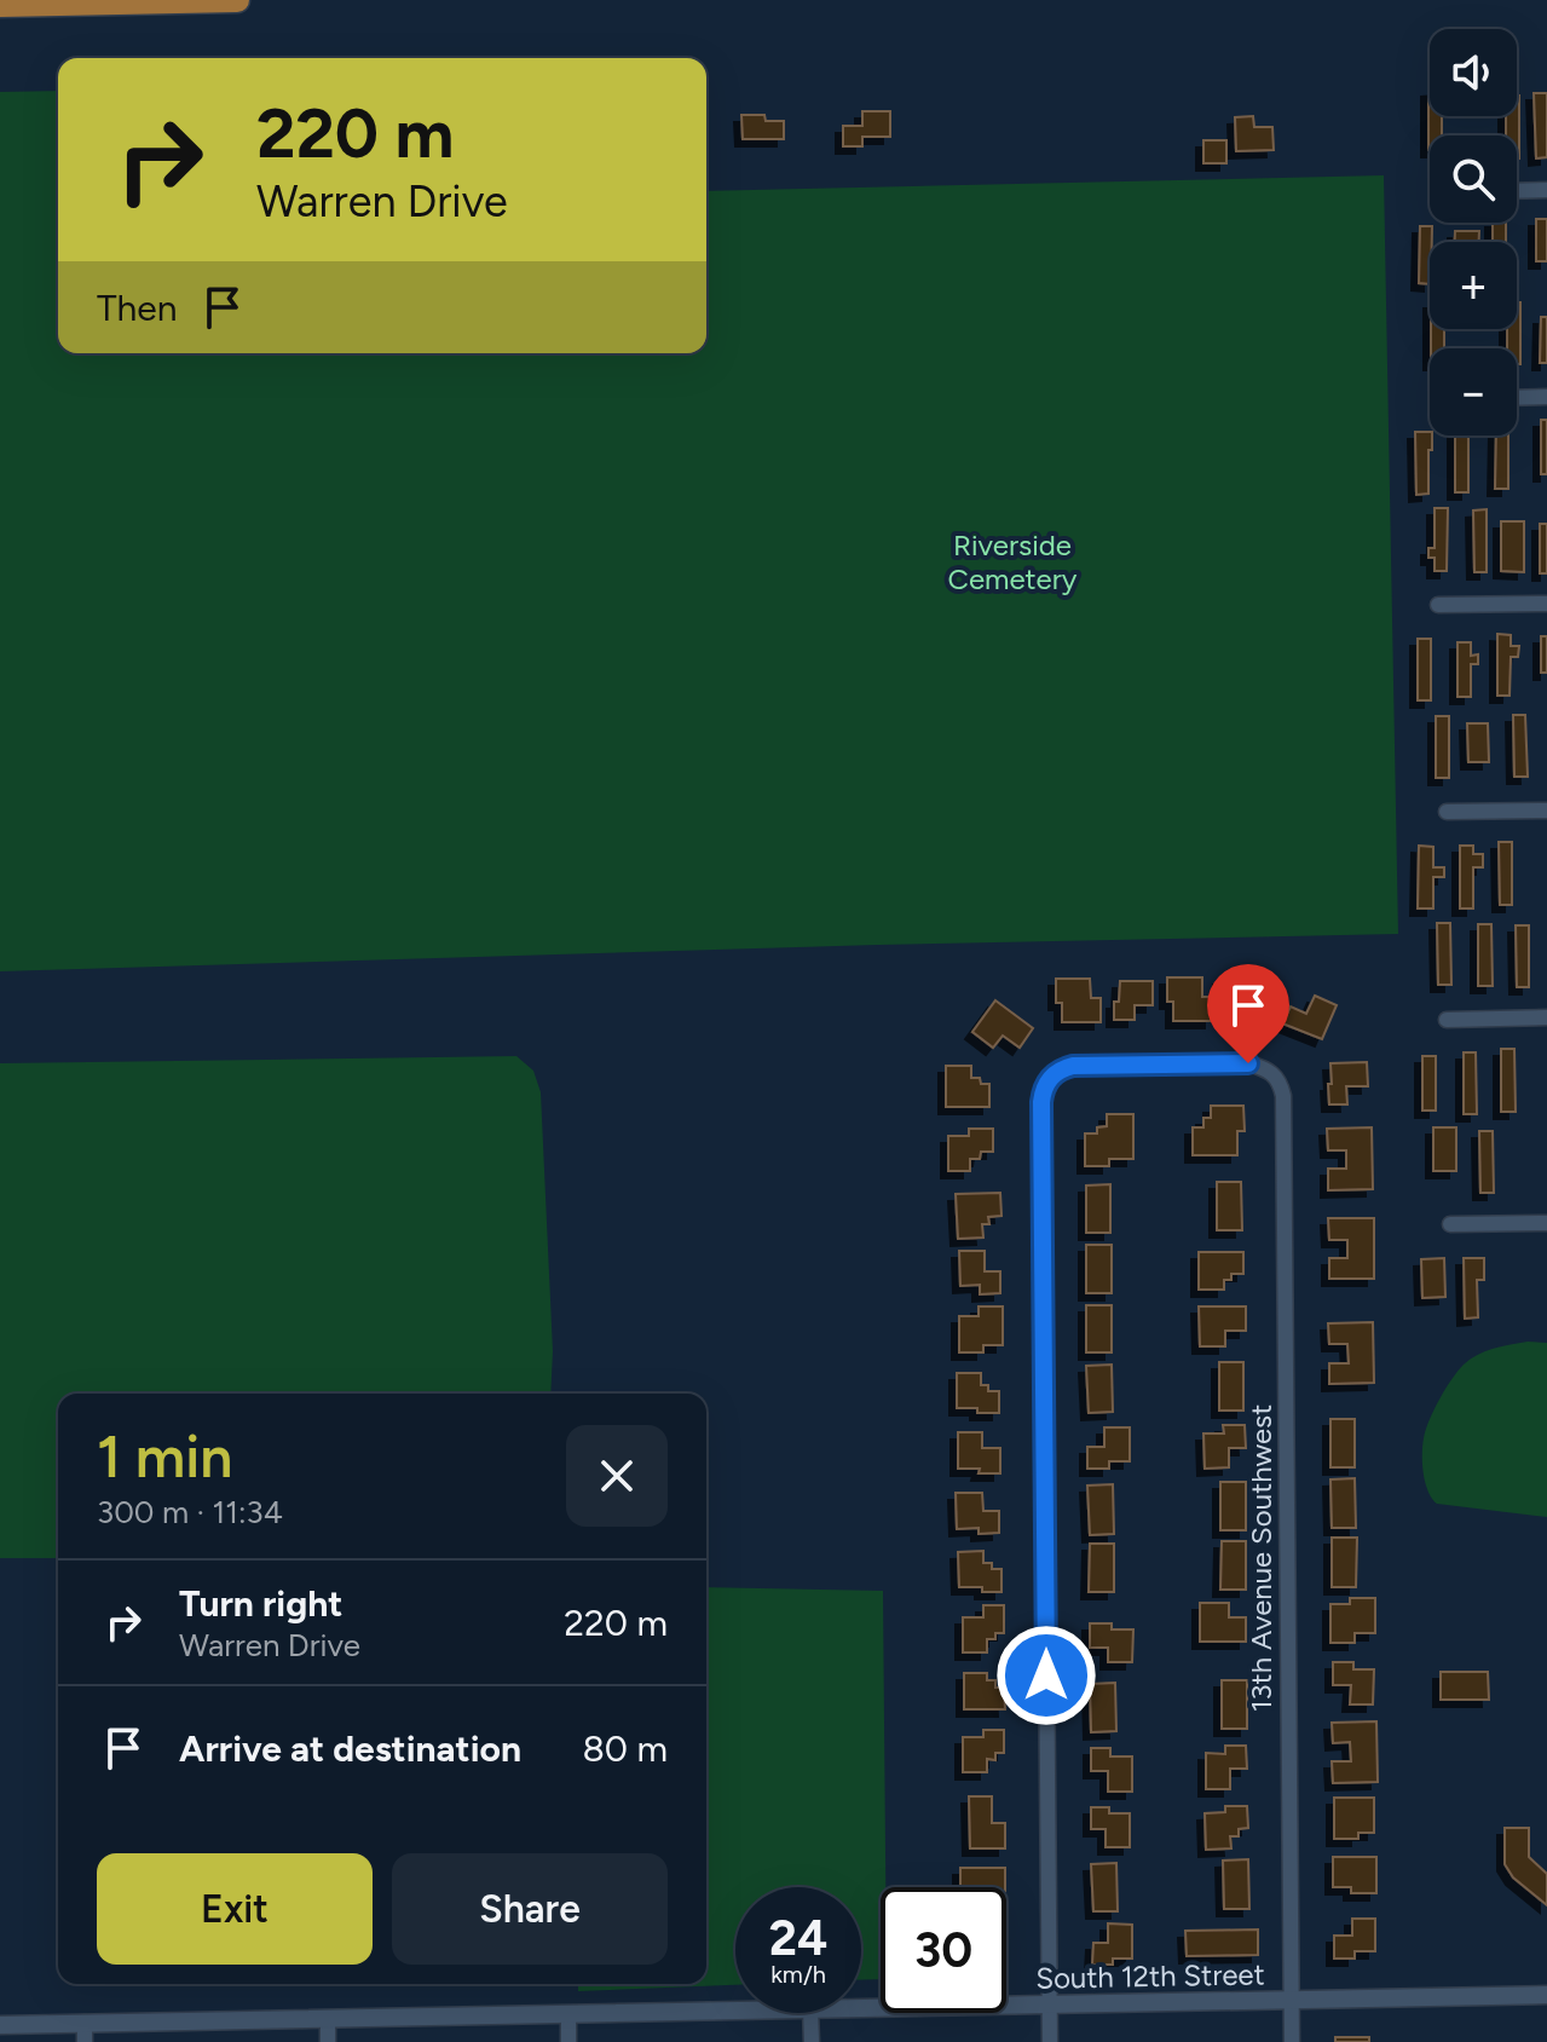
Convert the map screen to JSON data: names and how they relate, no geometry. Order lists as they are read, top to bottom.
{
  "streets": {
    "street": ["13th Avenue Southwest", "South 12th Street"]
  },
  "crossings": [
    ["13th Avenue Southwest", "South 12th Street"]
  ],
  "parks": ["Riverside Cemetery"],
  "page": {
    "map_buttons": ["+", "−"],
    "turn": ["220 m", "Warren Drive"],
    "then": "Then",
    "heading": ["1 min", "300 m · 11:34"],
    "list": [
      {
        "name": "Turn right",
        "note": "Warren Drive",
        "value": "220 m"
      },
      {
        "name": "Arrive at destination",
        "value": "80 m"
      }
    ],
    "buttons": ["Exit", "Share"],
    "speed": "24 km/h",
    "limit": "30"
  }
}
